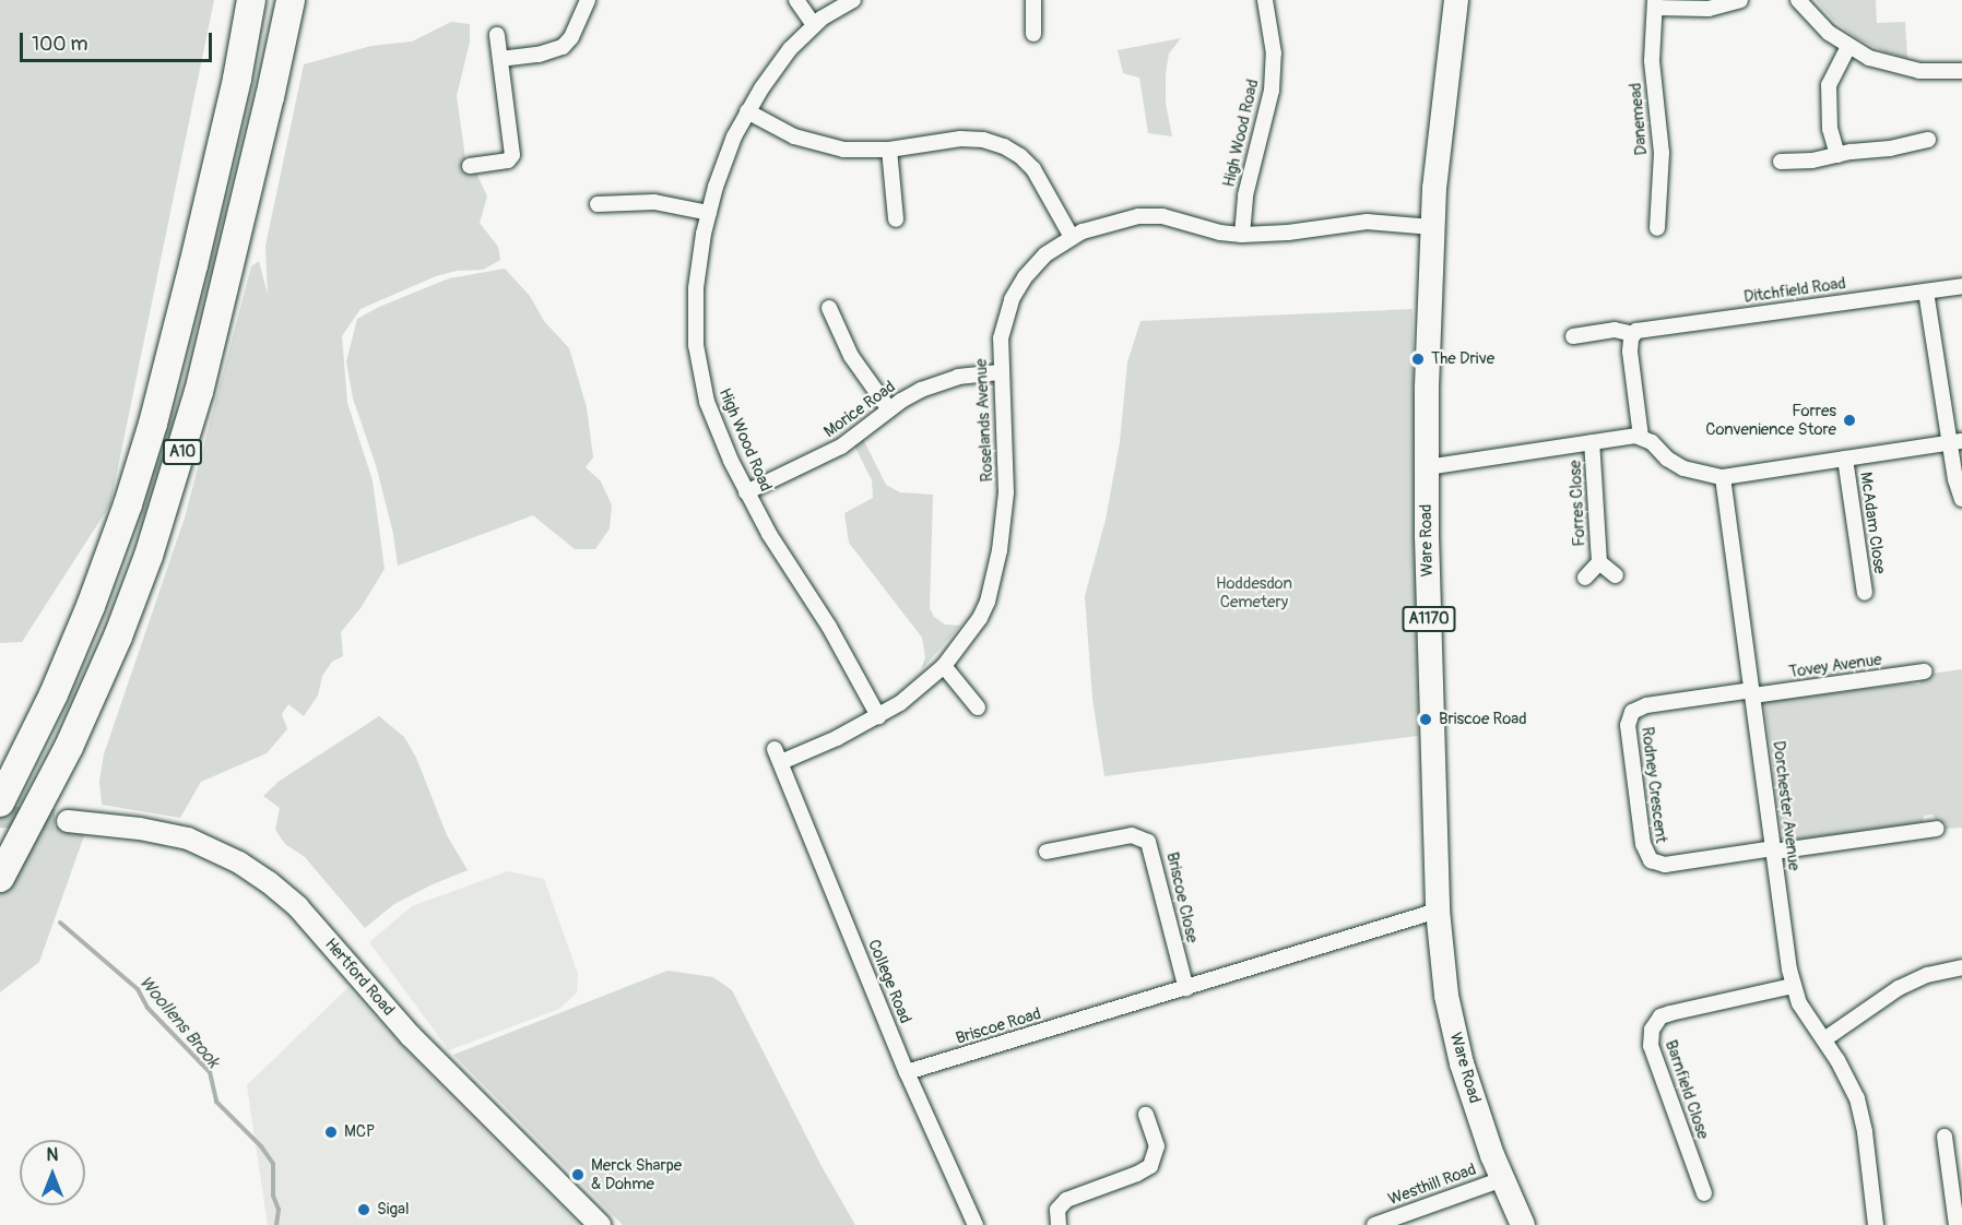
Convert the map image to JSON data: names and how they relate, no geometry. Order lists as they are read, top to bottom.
{
  "streets": {
    "highway": ["A10"],
    "main road": ["Ware Road", "A1170", "Hertford Road"],
    "street": [
      "Danemead",
      "High Wood Road",
      "Ditchfield Road",
      "Morice Road",
      "Roselands Avenue",
      "Forres Close",
      "McAdam Close",
      "Tovey Avenue",
      "Rodney Crescent",
      "Dorchester Avenue",
      "Briscoe Close",
      "College Road",
      "Briscoe Road",
      "Barnfield Close",
      "Westhill Road"
    ]
  },
  "crossings": [
    ["High Wood Road", "Morice Road"],
    ["High Wood Road", "Roselands Avenue"],
    ["Morice Road", "Roselands Avenue"],
    ["Roselands Avenue", "Ware Road"],
    ["Roselands Avenue", "College Road"],
    ["Ware Road", "Briscoe Road"],
    ["Ware Road", "Westhill Road"],
    ["Tovey Avenue", "Rodney Crescent"],
    ["Tovey Avenue", "Dorchester Avenue"],
    ["Rodney Crescent", "Dorchester Avenue"],
    ["Dorchester Avenue", "Barnfield Close"],
    ["Briscoe Close", "Briscoe Road"],
    ["College Road", "Briscoe Road"]
  ],
  "water": ["Woollens Brook"],
  "parks": ["Hoddesdon Cemetery"],
  "places": [
    "The Drive",
    "Forres Convenience Store",
    "Briscoe Road",
    "MCP",
    "Merck Sharpe & Dohme",
    "Sigal"
  ],
  "scale_bar": "100 m",
  "north": "top"
}
